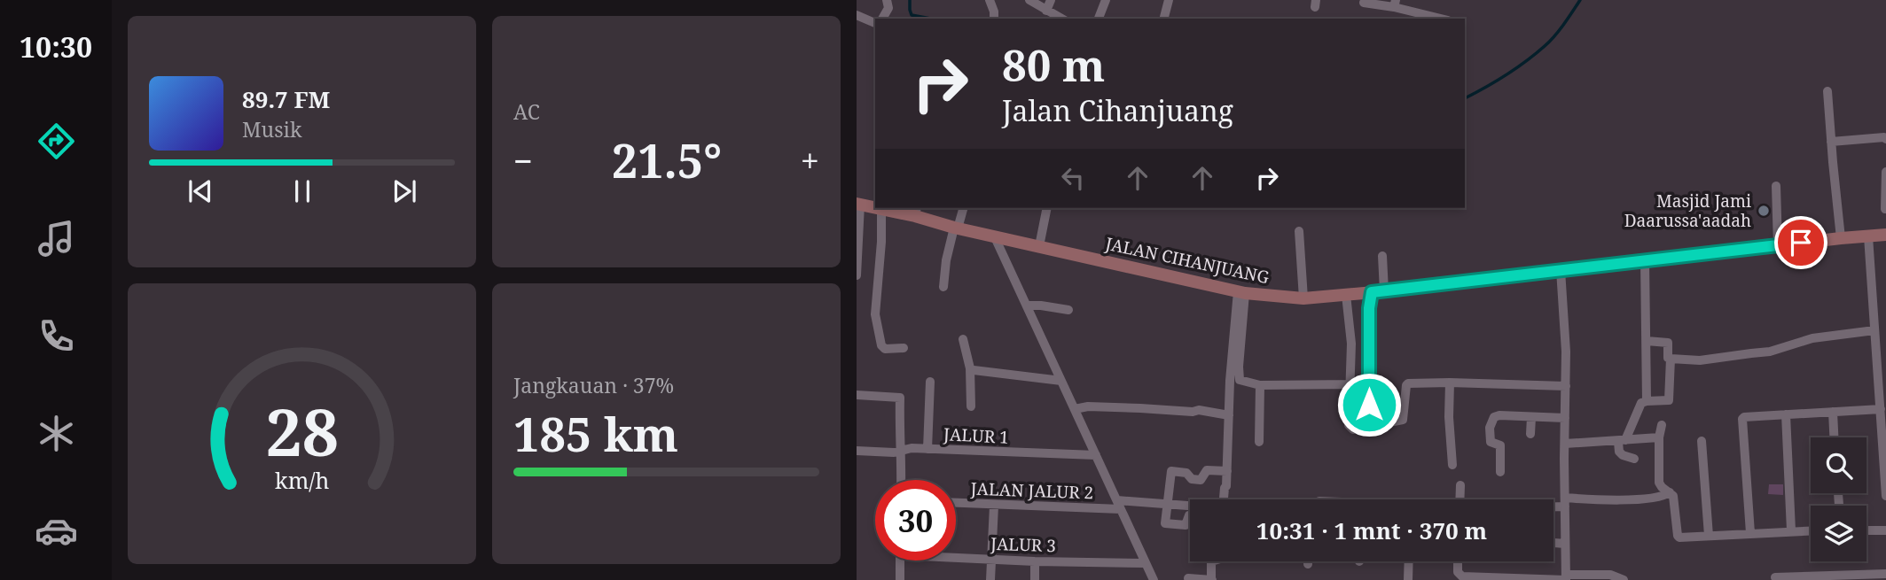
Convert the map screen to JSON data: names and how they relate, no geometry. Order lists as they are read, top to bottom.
{
  "streets": {
    "main road": ["JALAN CIHANJUANG"],
    "street": ["JALUR 1", "JALAN JALUR 2", "JALUR 3"]
  },
  "places": ["Masjid Jami Daarussa'aadah"],
  "page": {
    "tabs": "10:30",
    "tile": [
      "AC",
      ["Jangkauan · 37%", "185 km"]
    ],
    "turn": ["80 m", "Jalan Cihanjuang"],
    "song": ["89.7 FM", "Musik"],
    "heat": ["−", "21.5°", "+"],
    "limit": "30",
    "trip": "10:31 · 1 mnt · 370 m",
    "gauge": ["28", "km/h"]
  }
}
